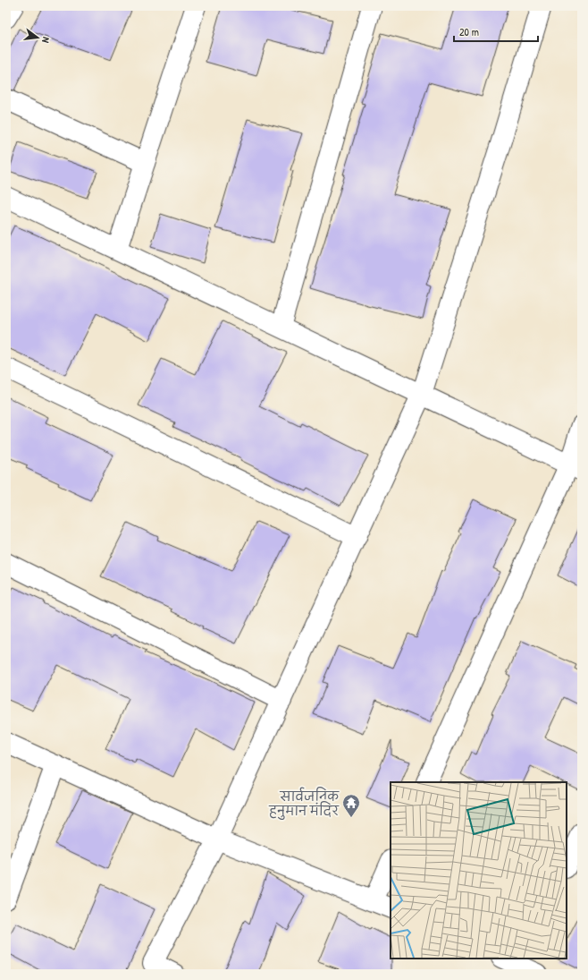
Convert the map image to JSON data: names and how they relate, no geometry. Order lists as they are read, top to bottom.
{
  "places": {
    "temple": ["सार्वजनिक हनुमान मंदिर"]
  },
  "scale_bar": "20 m",
  "north": "right"
}
